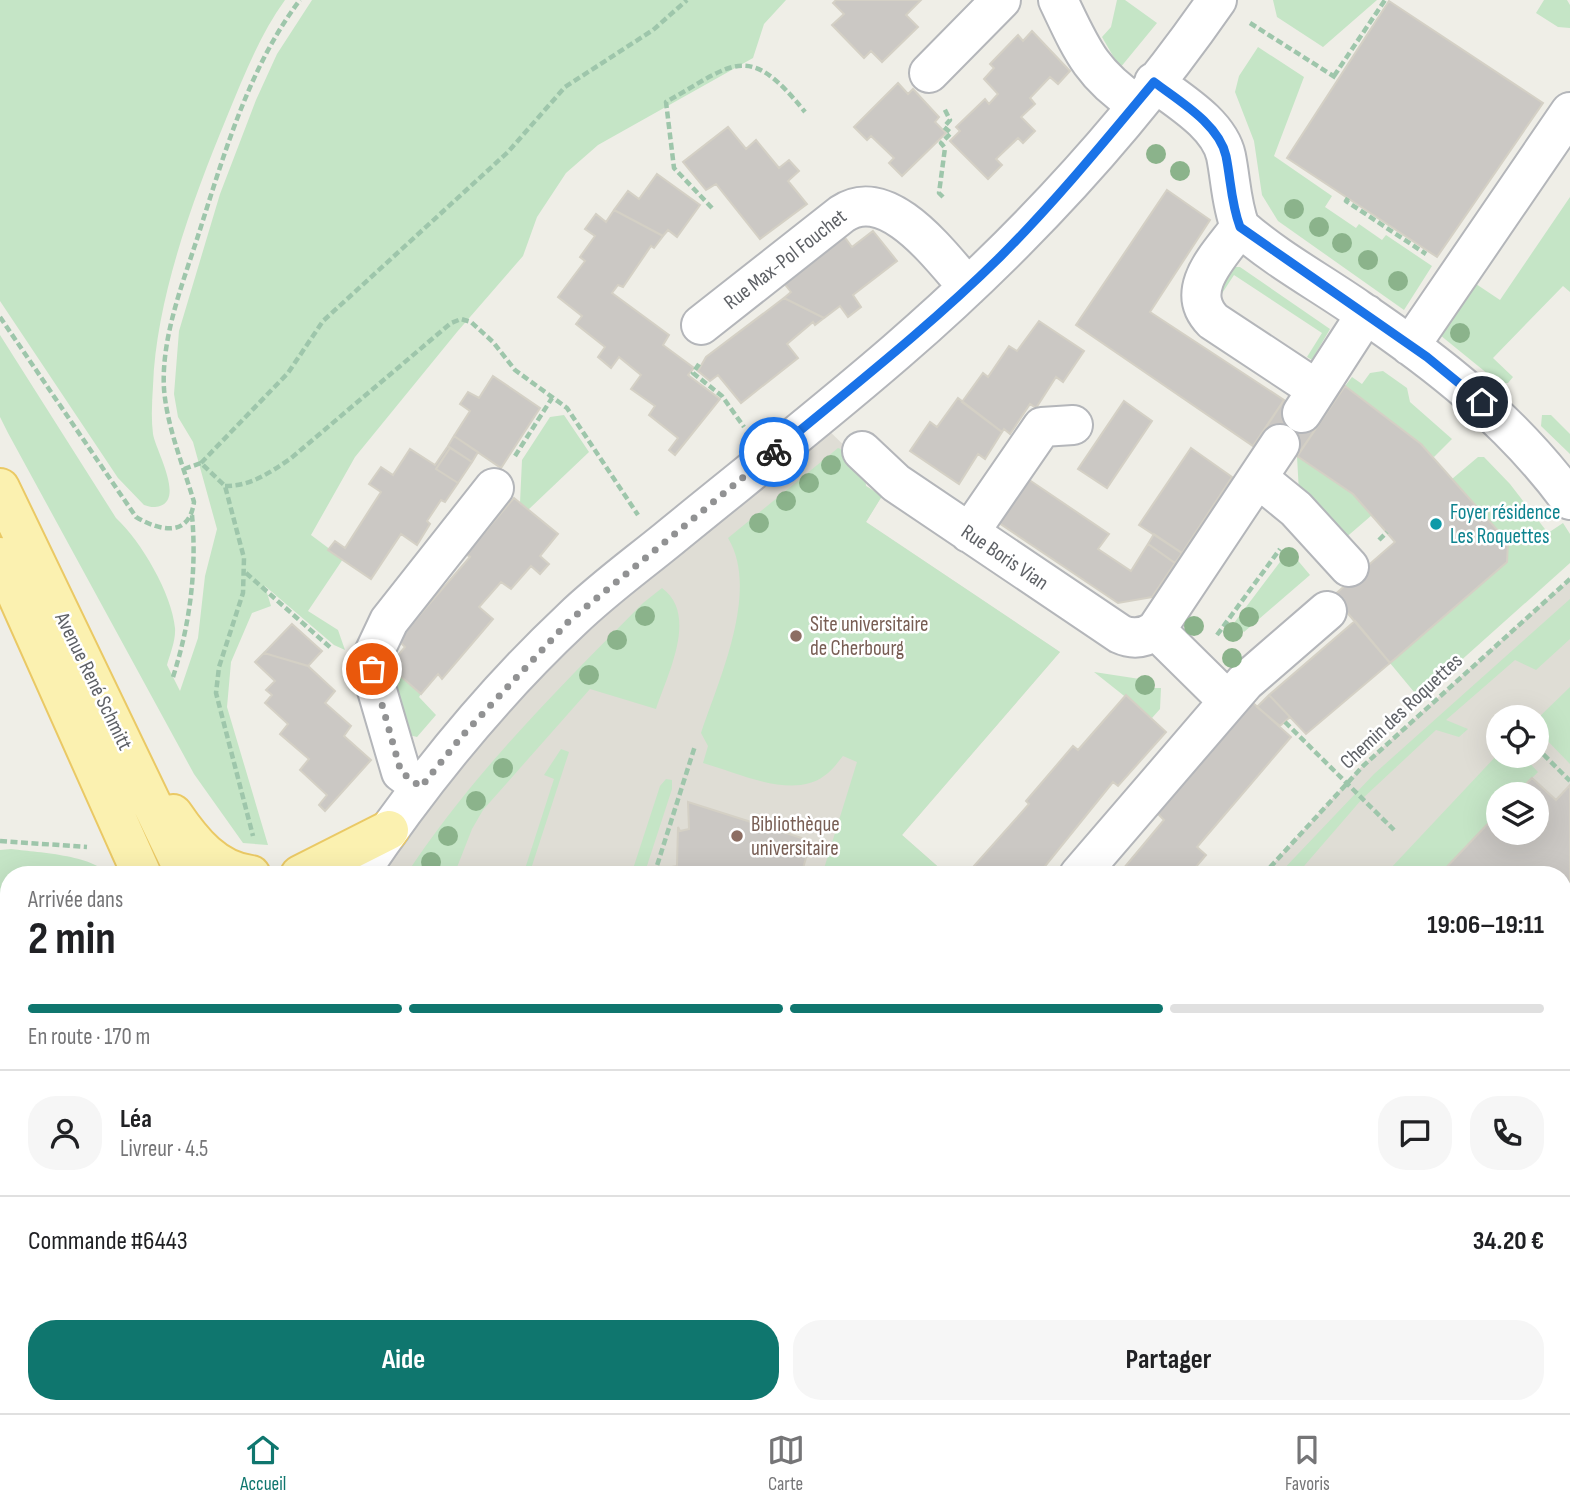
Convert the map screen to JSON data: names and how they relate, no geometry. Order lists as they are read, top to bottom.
{
  "streets": {
    "main road": ["Avenue René Schmitt"],
    "street": ["Rue Max-Pol Fouchet", "Rue Boris Vian"],
    "path": ["Chemin des Roquettes"]
  },
  "places": ["Foyer résidence Les Roquettes", "Site universitaire de Cherbourg", "Bibliothèque universitaire"],
  "page": {
    "heading": ["2 min", "Arrivée dans", "19:06–19:11"],
    "panel": [
      "Léa",
      "Livreur · 4.5",
      "Commande #6443",
      "34.20 €"
    ],
    "bar": "En route · 170 m",
    "buttons": ["Aide", "Partager"],
    "tabs": ["Accueil", "Carte", "Favoris"]
  }
}
